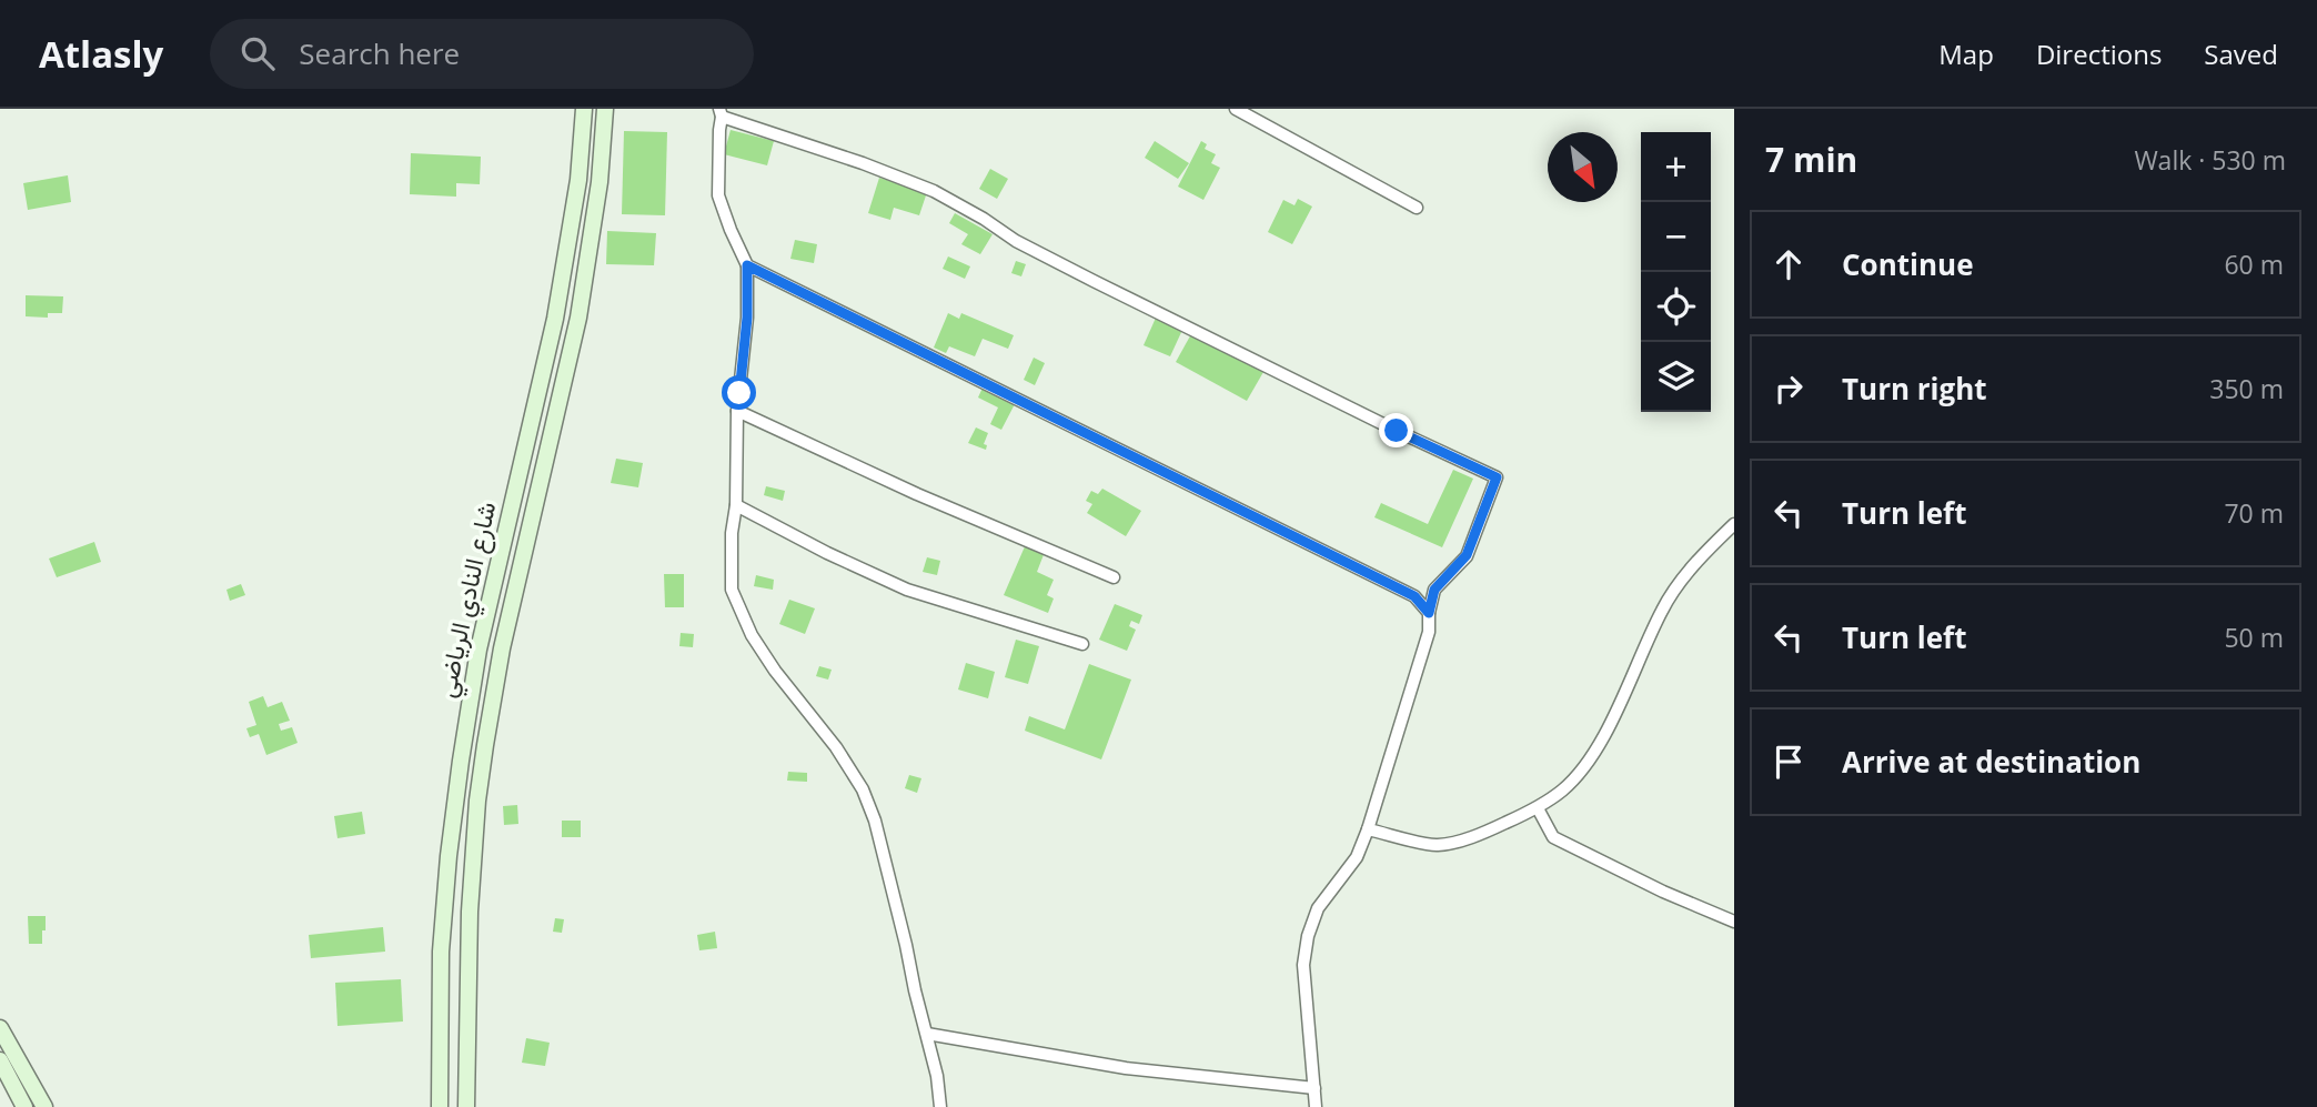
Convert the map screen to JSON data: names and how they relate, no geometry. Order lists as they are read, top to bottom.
{
  "streets": {
    "main road": ["شارع النادي الرياضي"]
  },
  "north": "bottom right",
  "page": {
    "header": "Atlasly",
    "search": "Search here",
    "nav": ["Map", "Directions", "Saved"],
    "heading": ["7 min", "Walk · 530 m"],
    "map_buttons": ["+", "−"],
    "list": [
      ["Continue", "60 m"],
      ["Turn right", "350 m"],
      ["Turn left", "70 m"],
      ["Turn left", "50 m"],
      "Arrive at destination"
    ]
  }
}
